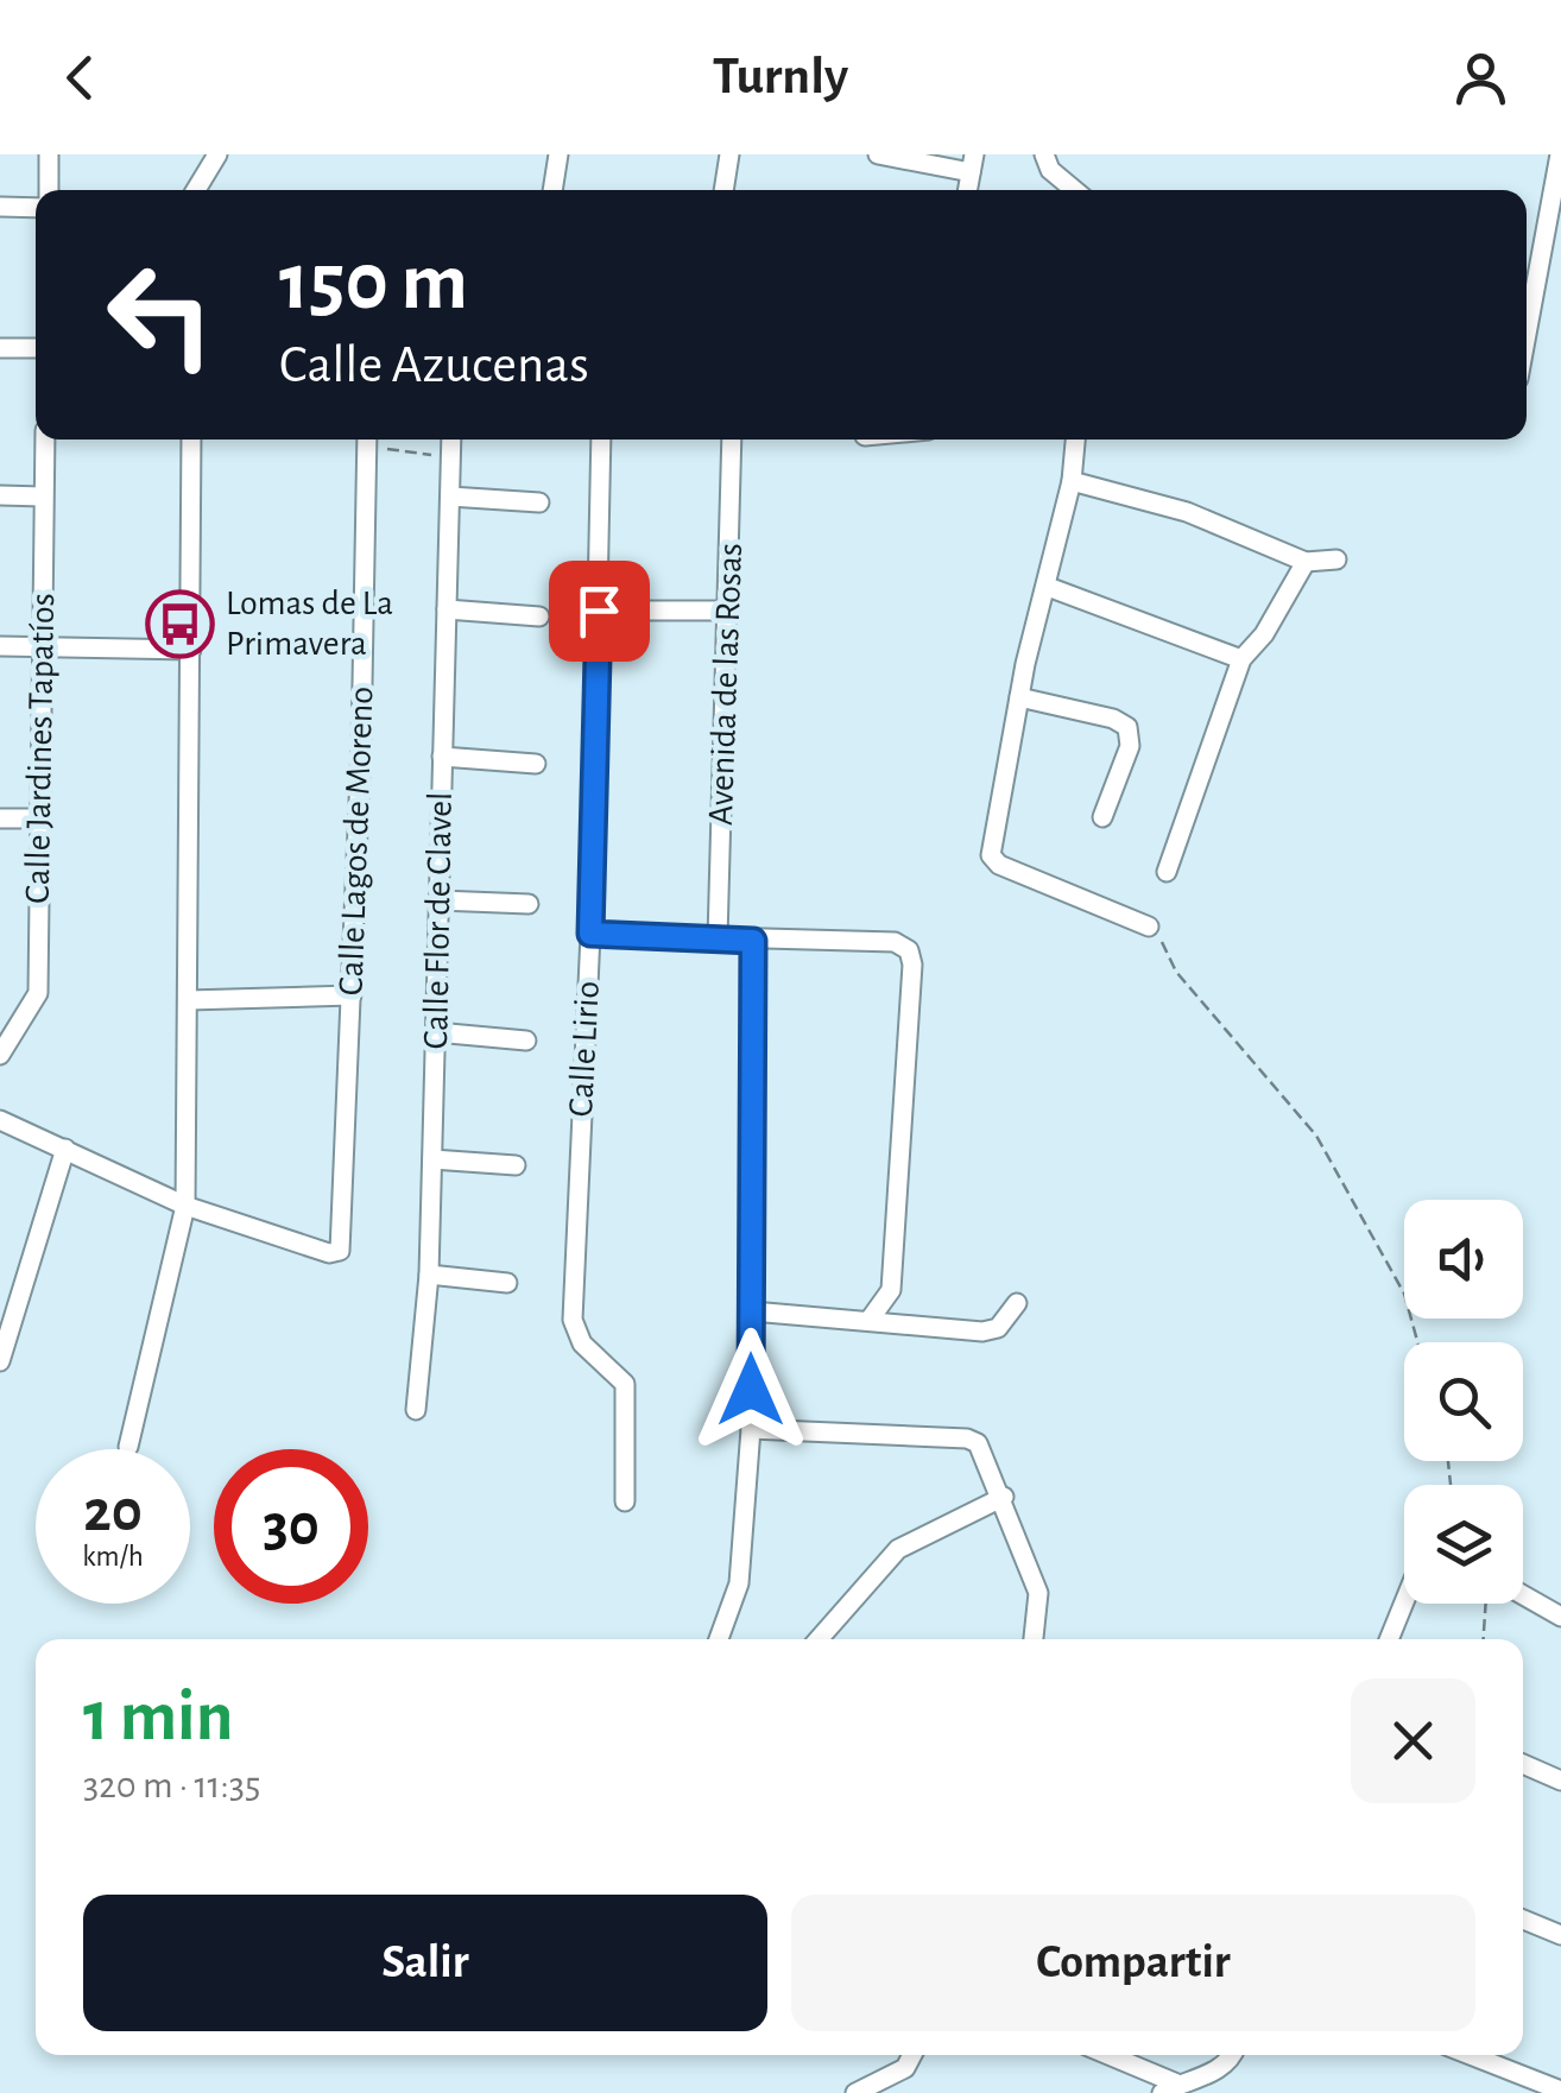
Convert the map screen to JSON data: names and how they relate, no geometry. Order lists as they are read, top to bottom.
{
  "streets": {
    "street": [
      "Avenida de las Rosas",
      "Calle Jardines Tapatíos",
      "Calle Lagos de Moreno",
      "Calle Flor de Clavel",
      "Calle Lirio"
    ]
  },
  "places": {
    "bus stop": ["Lomas de La Primavera"]
  },
  "page": {
    "header": "Turnly",
    "turn": ["150 m", "Calle Azucenas"],
    "speed": "20 km/h",
    "limit": "30",
    "heading": ["1 min", "320 m · 11:35"],
    "buttons": ["Salir", "Compartir"]
  }
}
